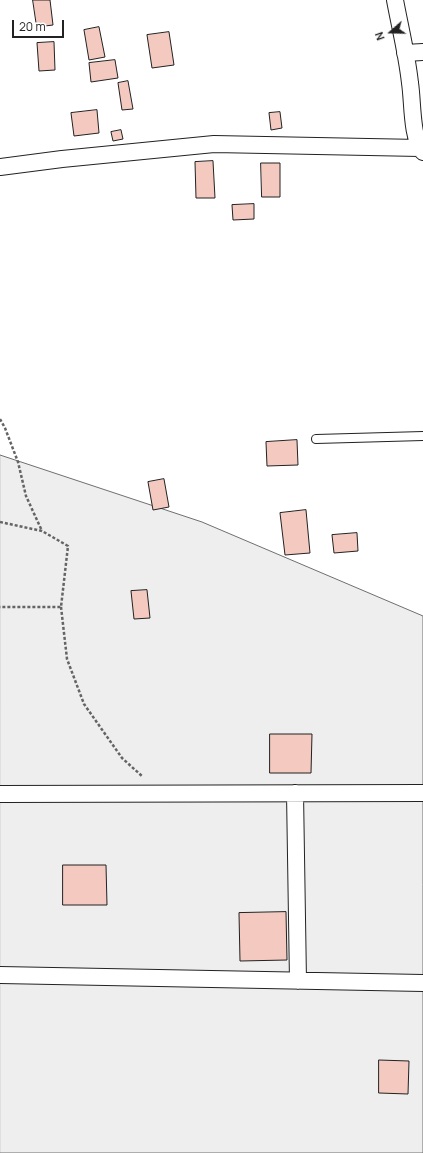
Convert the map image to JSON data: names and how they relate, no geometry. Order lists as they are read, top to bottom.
{
  "scale_bar": "20 m",
  "north": "left"
}
